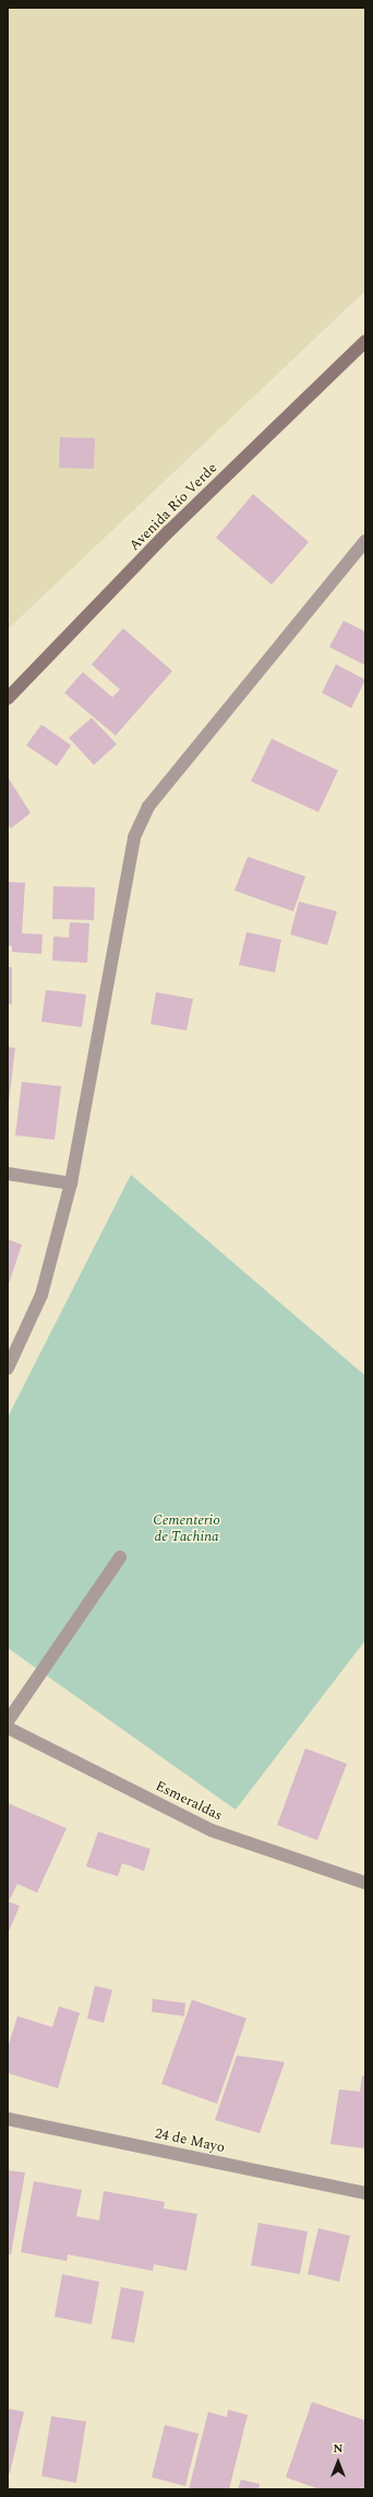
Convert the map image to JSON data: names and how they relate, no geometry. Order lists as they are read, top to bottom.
{
  "streets": {
    "main road": ["Avenida Río Verde"],
    "street": ["Esmeraldas", "24 de Mayo"]
  },
  "parks": ["Cementerio de Tachina"],
  "north": "top"
}
